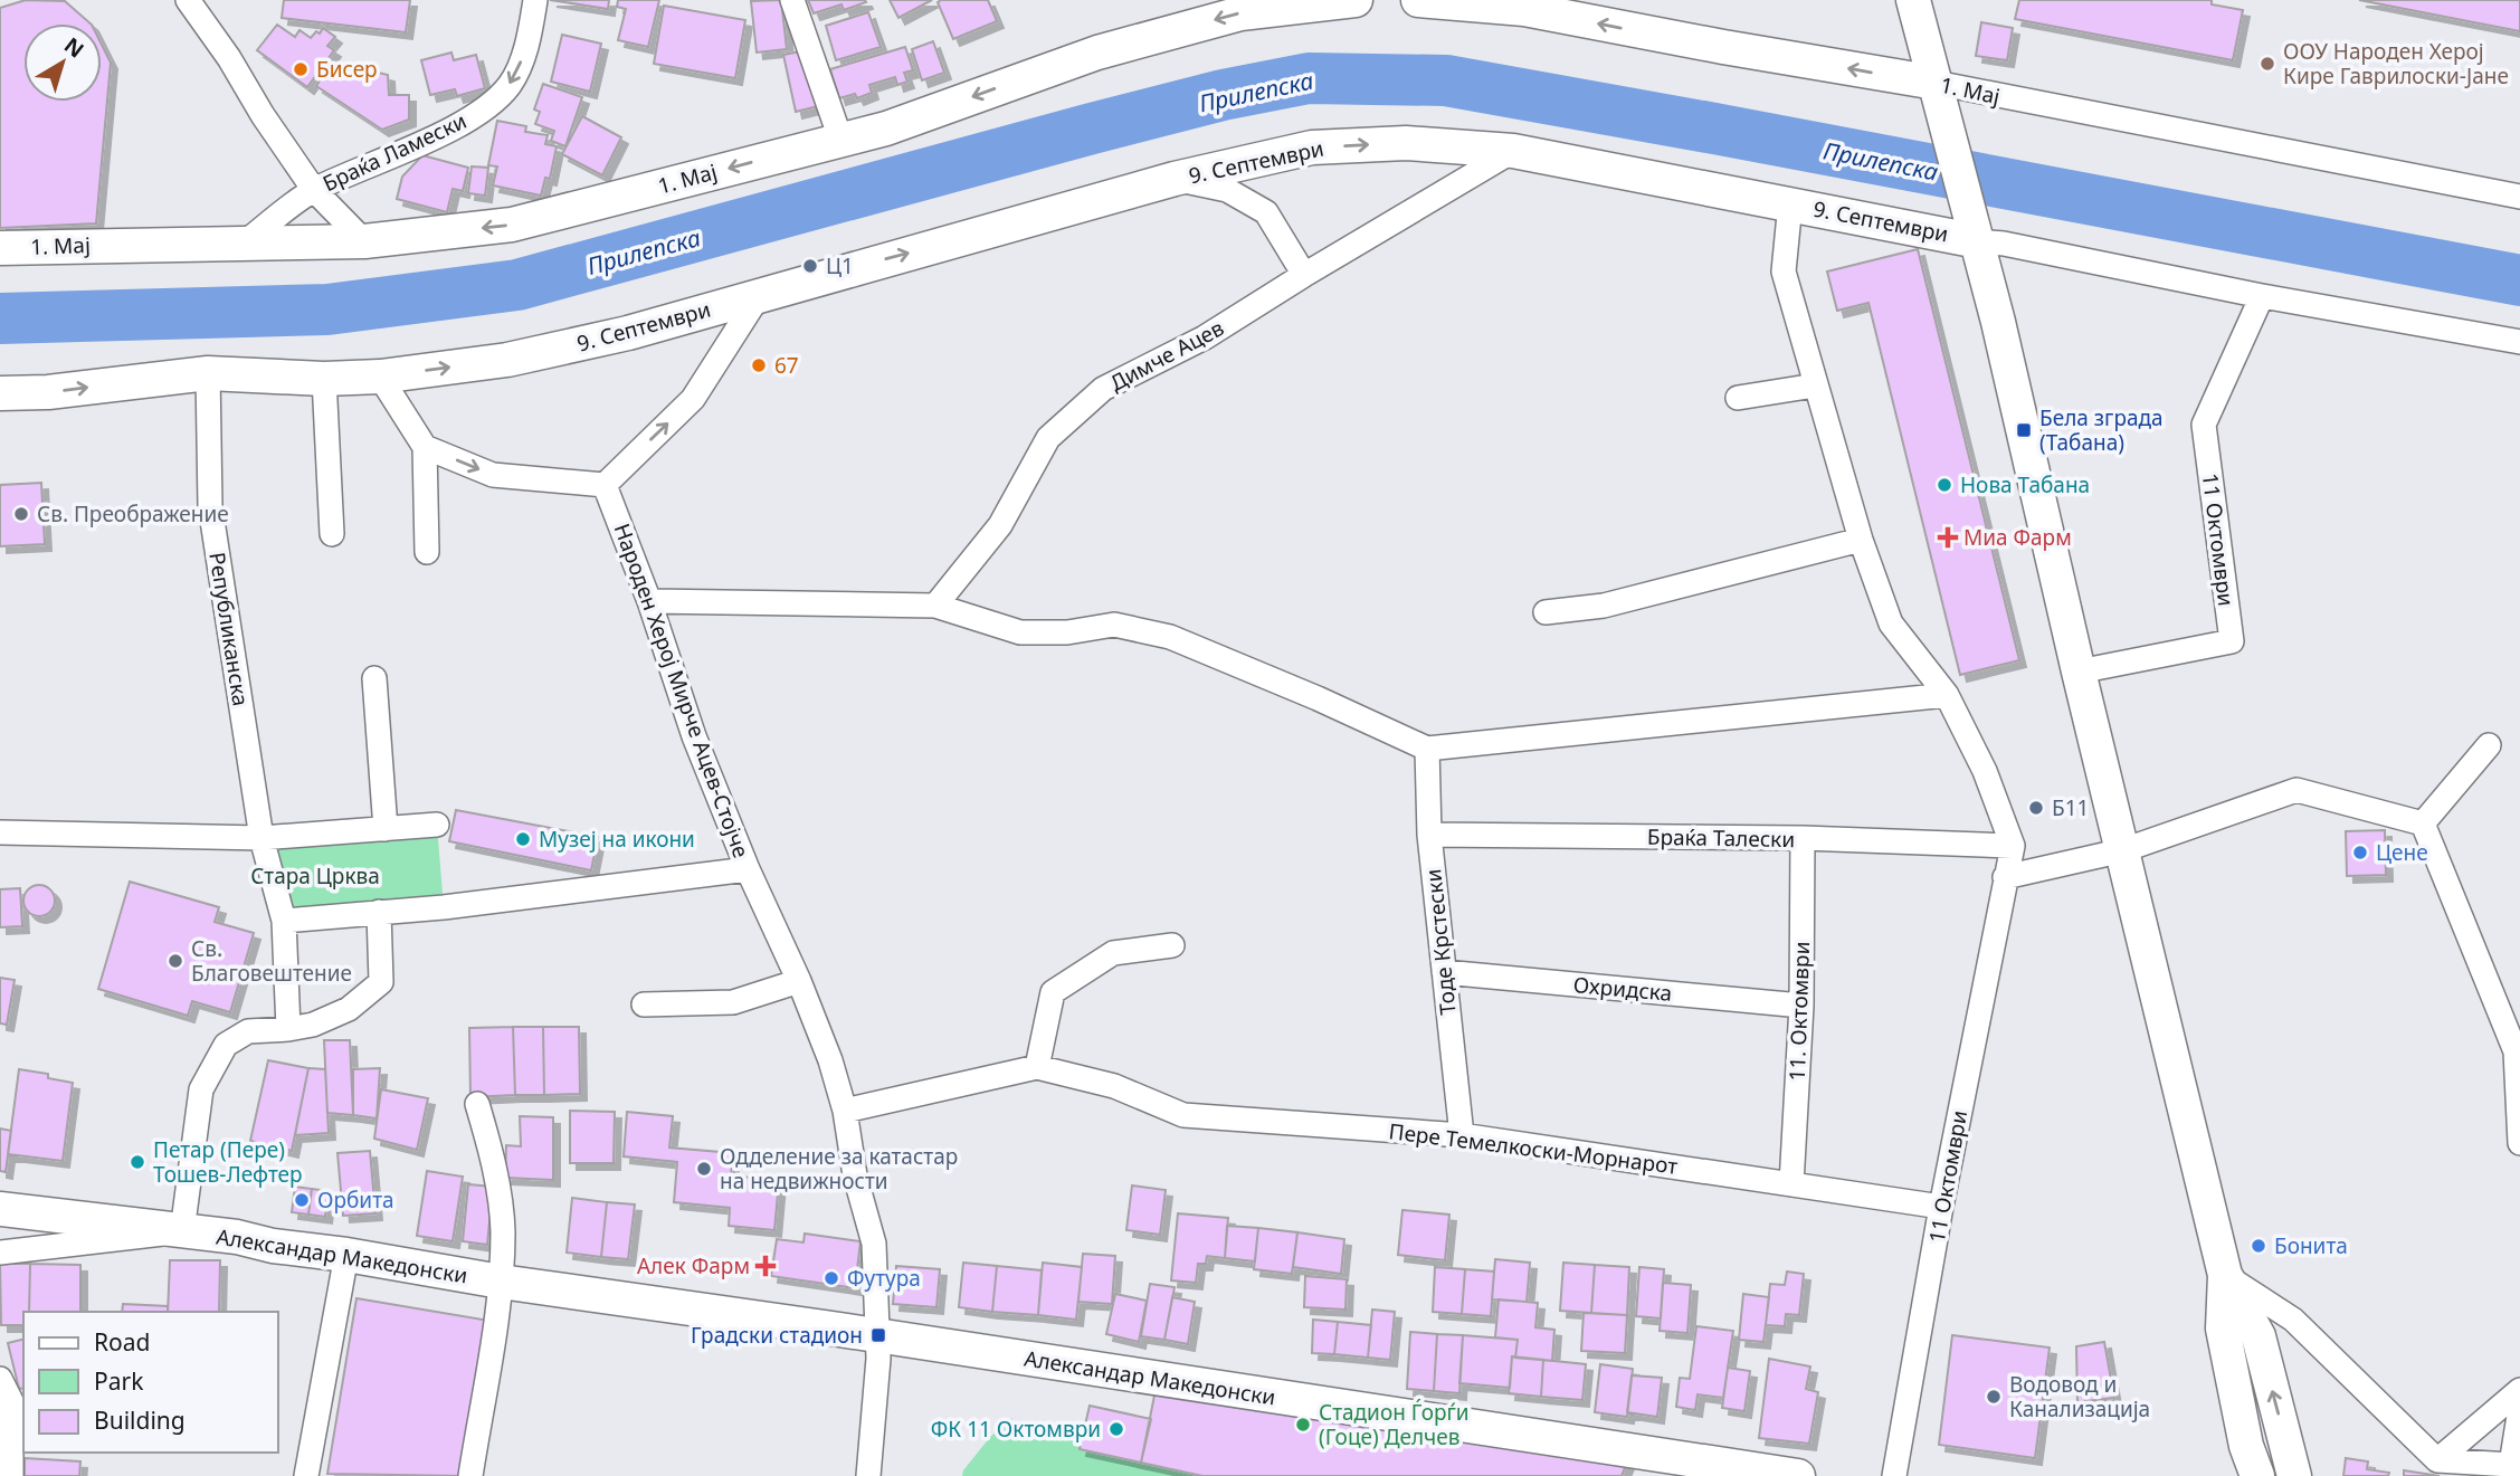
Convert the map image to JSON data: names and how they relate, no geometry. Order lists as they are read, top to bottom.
{
  "streets": {
    "street": [
      "1. Мај",
      "Браќа Ламески",
      "9. Септември",
      "Димче Ацев",
      "11 Октомври",
      "Републиканска",
      "Народен Херој Мирче Ацев-Стојче",
      "Браќа Талески",
      "Тоде Крстески",
      "Охридска",
      "11. Октомври",
      "Пере Темелкоски-Морнарот",
      "Александар Македонски"
    ]
  },
  "crossings": [
    ["1. Мај", "Браќа Ламески"],
    ["9. Септември", "Димче Ацев"],
    ["9. Септември", "11 Октомври"],
    ["9. Септември", "Републиканска"],
    ["11 Октомври", "Браќа Талески"],
    ["11 Октомври", "Пере Темелкоски-Морнарот"],
    ["Народен Херој Мирче Ацев-Стојче", "Пере Темелкоски-Морнарот"],
    ["Народен Херој Мирче Ацев-Стојче", "Александар Македонски"],
    ["Браќа Талески", "Тоде Крстески"],
    ["Браќа Талески", "11. Октомври"],
    ["Тоде Крстески", "Охридска"],
    ["Тоде Крстески", "Пере Темелкоски-Морнарот"],
    ["Охридска", "11. Октомври"],
    ["11. Октомври", "Пере Темелкоски-Морнарот"]
  ],
  "one_way": ["1. Мај", "Браќа Ламески", "9. Септември"],
  "water": ["Прилепска"],
  "parks": ["Стара Црква"],
  "places": {
    "other": [
      "ООУ Народен Херој Кире Гаврилоски-Јане",
      "Бисер",
      "Ц1",
      "67",
      "Нова Табана",
      "Св. Преображение",
      "Б11",
      "Музеј на икони",
      "Цене",
      "Св. Благовештение",
      "Петар (Пере) Тошев-Лефтер",
      "Одделение за катастар на недвижности",
      "Орбита",
      "Бонита",
      "Футура",
      "Водовод и Канализација",
      "Стадион Ѓорѓи (Гоце) Делчев",
      "ФК 11 Октомври"
    ],
    "transit": ["Бела зграда (Табана)", "Градски стадион"],
    "health": ["Миа Фарм", "Алек Фарм"]
  },
  "legend": ["Road", "Park", "Building"],
  "north": "top right"
}
